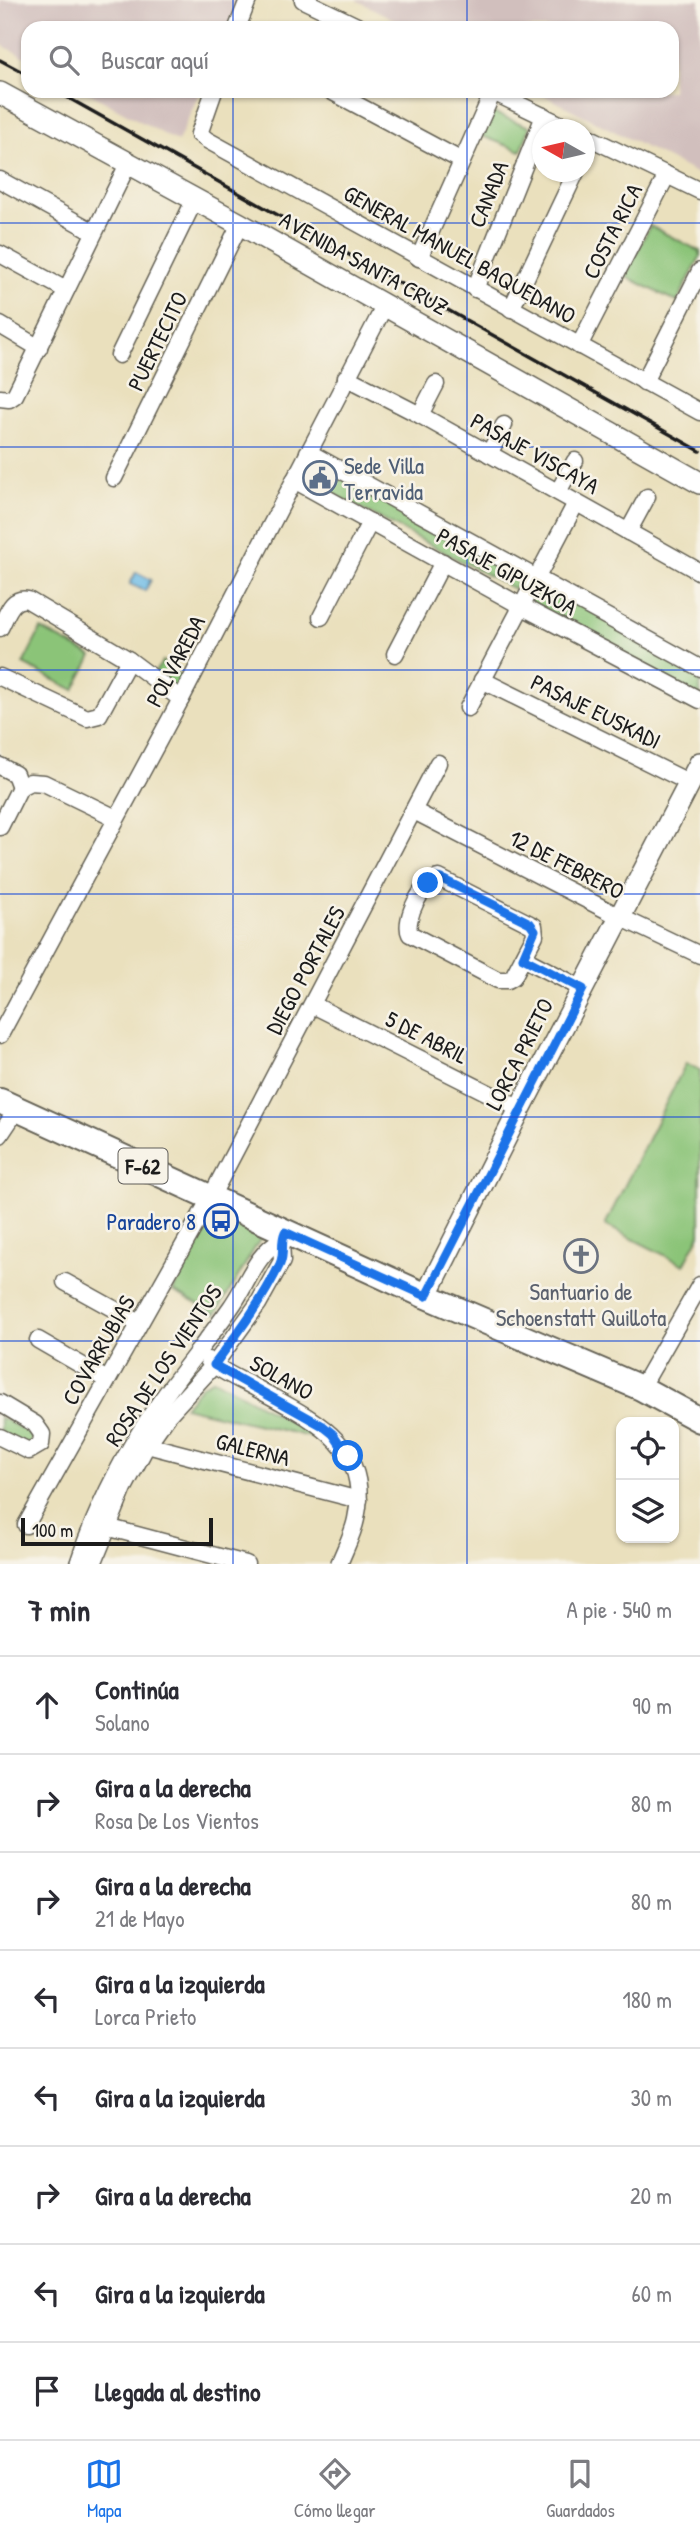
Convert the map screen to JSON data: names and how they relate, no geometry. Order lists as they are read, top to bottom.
{
  "streets": {
    "main road": ["AVENIDA SANTA CRUZ", "LORCA PRIETO", "F-62"],
    "street": [
      "CANADA",
      "COSTA RICA",
      "GENERAL MANUEL BAQUEDANO",
      "PUERTECITO",
      "PASAJE VISCAYA",
      "PASAJE GIPUZKOA",
      "POLVAREDA",
      "PASAJE EUSKADI",
      "12 DE FEBRERO",
      "DIEGO PORTALES",
      "5 DE ABRIL",
      "COVARRUBIAS",
      "ROSA DE LOS VIENTOS",
      "SOLANO",
      "GALERNA"
    ]
  },
  "crossings": [
    ["CANADA", "GENERAL MANUEL BAQUEDANO"],
    ["COSTA RICA", "GENERAL MANUEL BAQUEDANO"],
    ["AVENIDA SANTA CRUZ", "PUERTECITO"],
    ["AVENIDA SANTA CRUZ", "POLVAREDA"],
    ["PASAJE VISCAYA", "POLVAREDA"],
    ["PASAJE GIPUZKOA", "POLVAREDA"],
    ["PASAJE EUSKADI", "LORCA PRIETO"],
    ["12 DE FEBRERO", "DIEGO PORTALES"],
    ["12 DE FEBRERO", "LORCA PRIETO"],
    ["DIEGO PORTALES", "5 DE ABRIL"],
    ["DIEGO PORTALES", "F-62"],
    ["DIEGO PORTALES", "COVARRUBIAS"],
    ["5 DE ABRIL", "LORCA PRIETO"],
    ["LORCA PRIETO", "F-62"],
    ["F-62", "COVARRUBIAS"],
    ["F-62", "ROSA DE LOS VIENTOS"],
    ["ROSA DE LOS VIENTOS", "SOLANO"],
    ["ROSA DE LOS VIENTOS", "GALERNA"],
    ["SOLANO", "GALERNA"]
  ],
  "places": {
    "public building": ["Sede Villa Terravida"],
    "bus stop": ["Paradero 8"],
    "church": ["Santuario de Schoenstatt Quillota"]
  },
  "scale_bar": "100 m",
  "north": "left",
  "page": {
    "search": "Buscar aquí",
    "scale": "100 m",
    "heading": ["7 min", "A pie · 540 m"],
    "list": [
      ["Continúa", "Solano", "90 m"],
      ["Gira a la derecha", "Rosa De Los Vientos", "80 m"],
      ["Gira a la derecha", "21 de Mayo", "80 m"],
      ["Gira a la izquierda", "Lorca Prieto", "180 m"],
      ["Gira a la izquierda", "30 m"],
      ["Gira a la derecha", "20 m"],
      ["Gira a la izquierda", "60 m"],
      "Llegada al destino"
    ],
    "nav": ["Mapa", "Cómo llegar", "Guardados"]
  }
}
